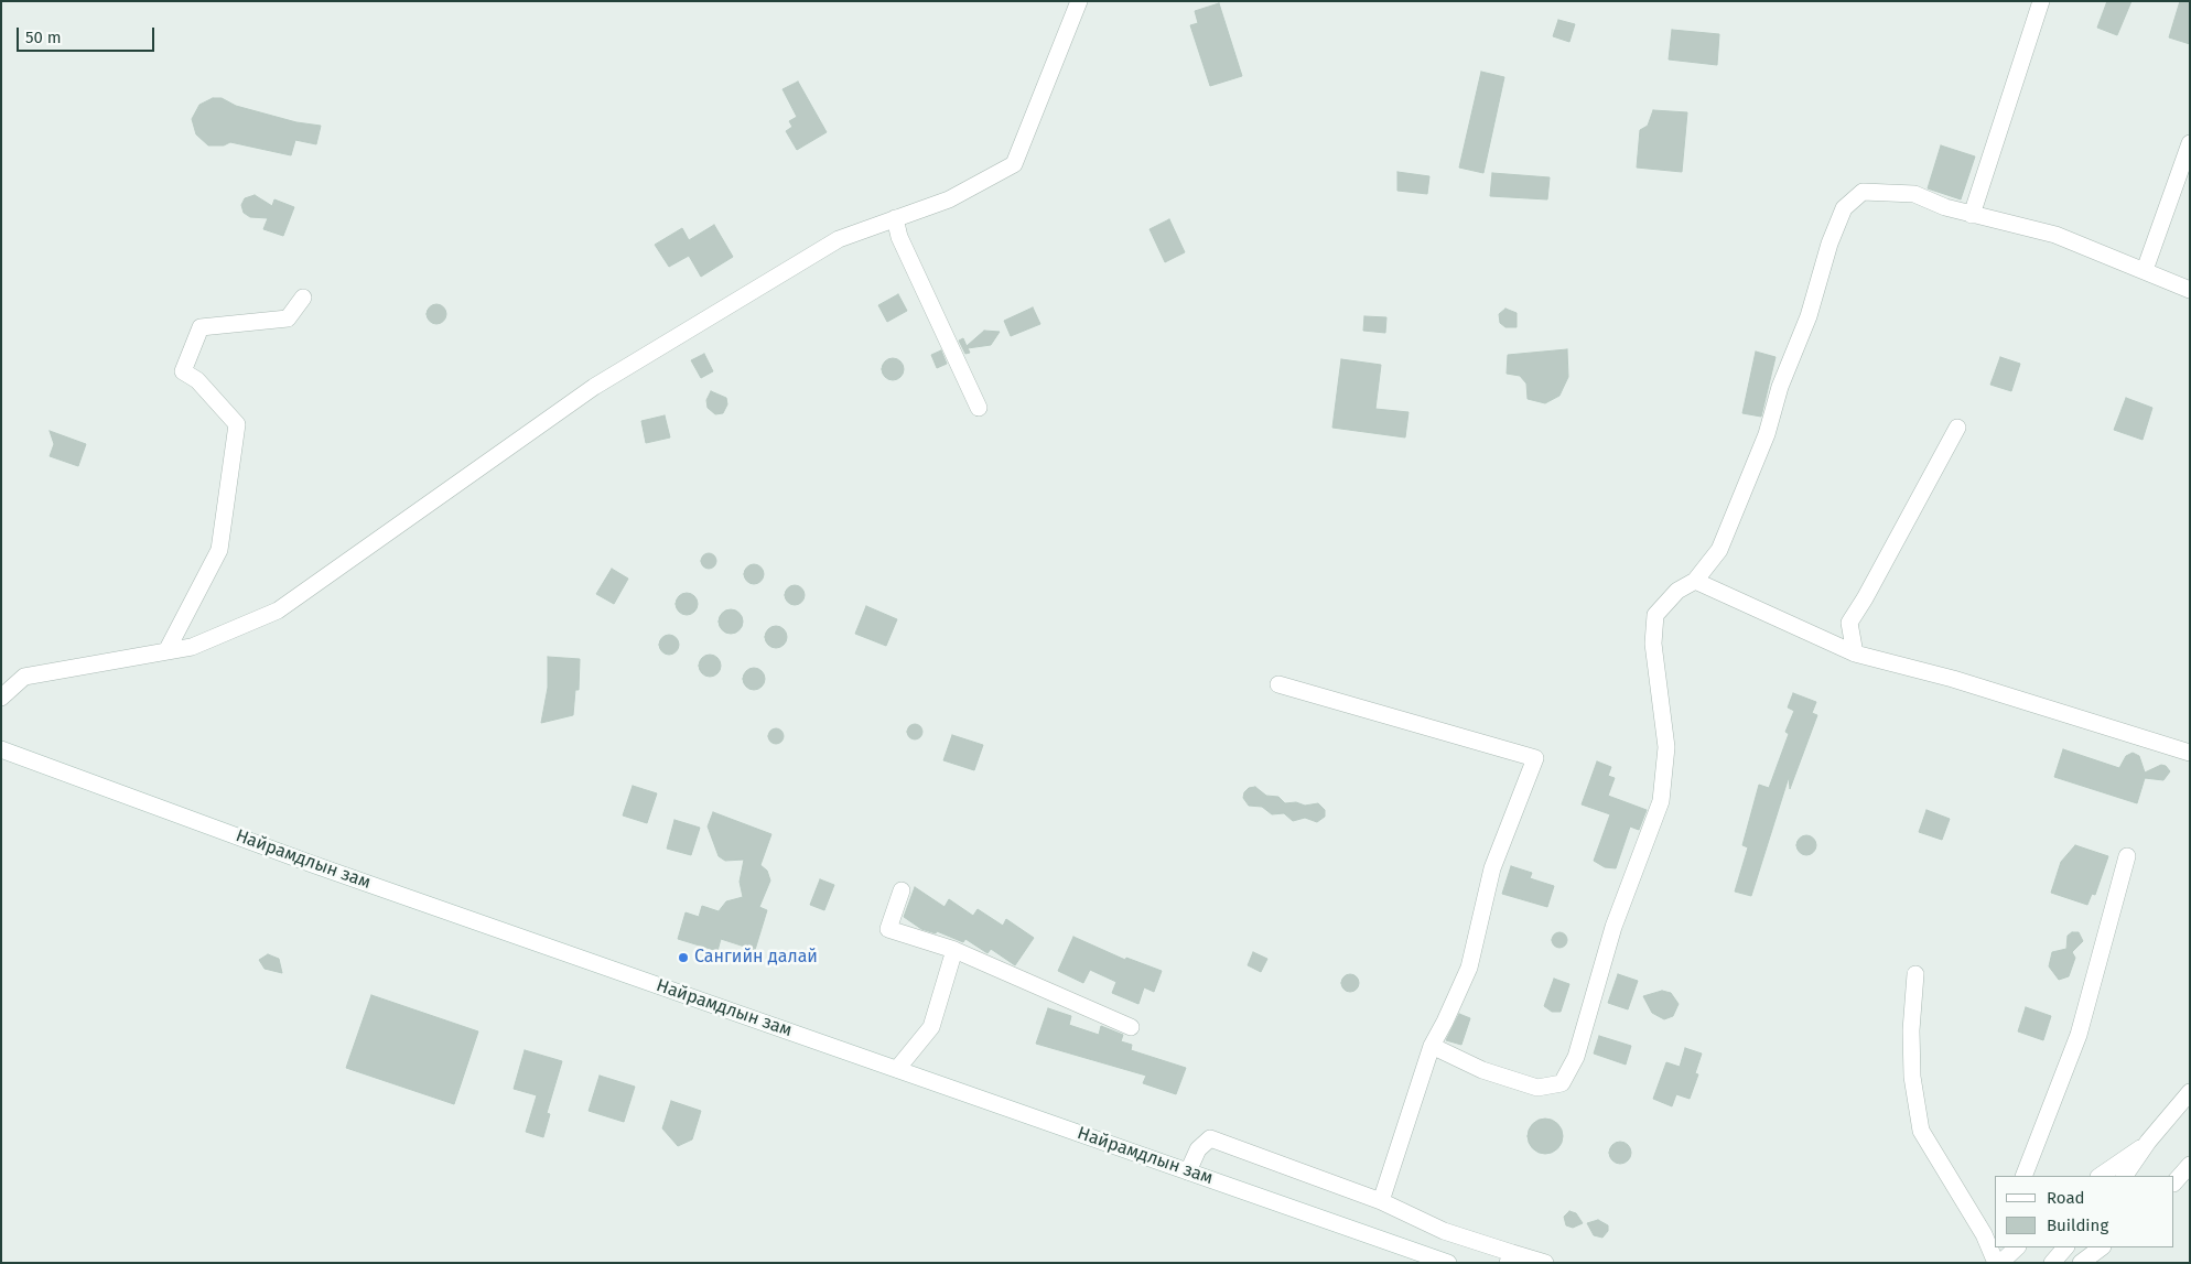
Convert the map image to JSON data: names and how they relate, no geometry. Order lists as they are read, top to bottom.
{
  "streets": {
    "street": ["Найрамдлын зам"]
  },
  "places": ["Сангийн далай"],
  "legend": ["Road", "Building"],
  "scale_bar": "50 m"
}
